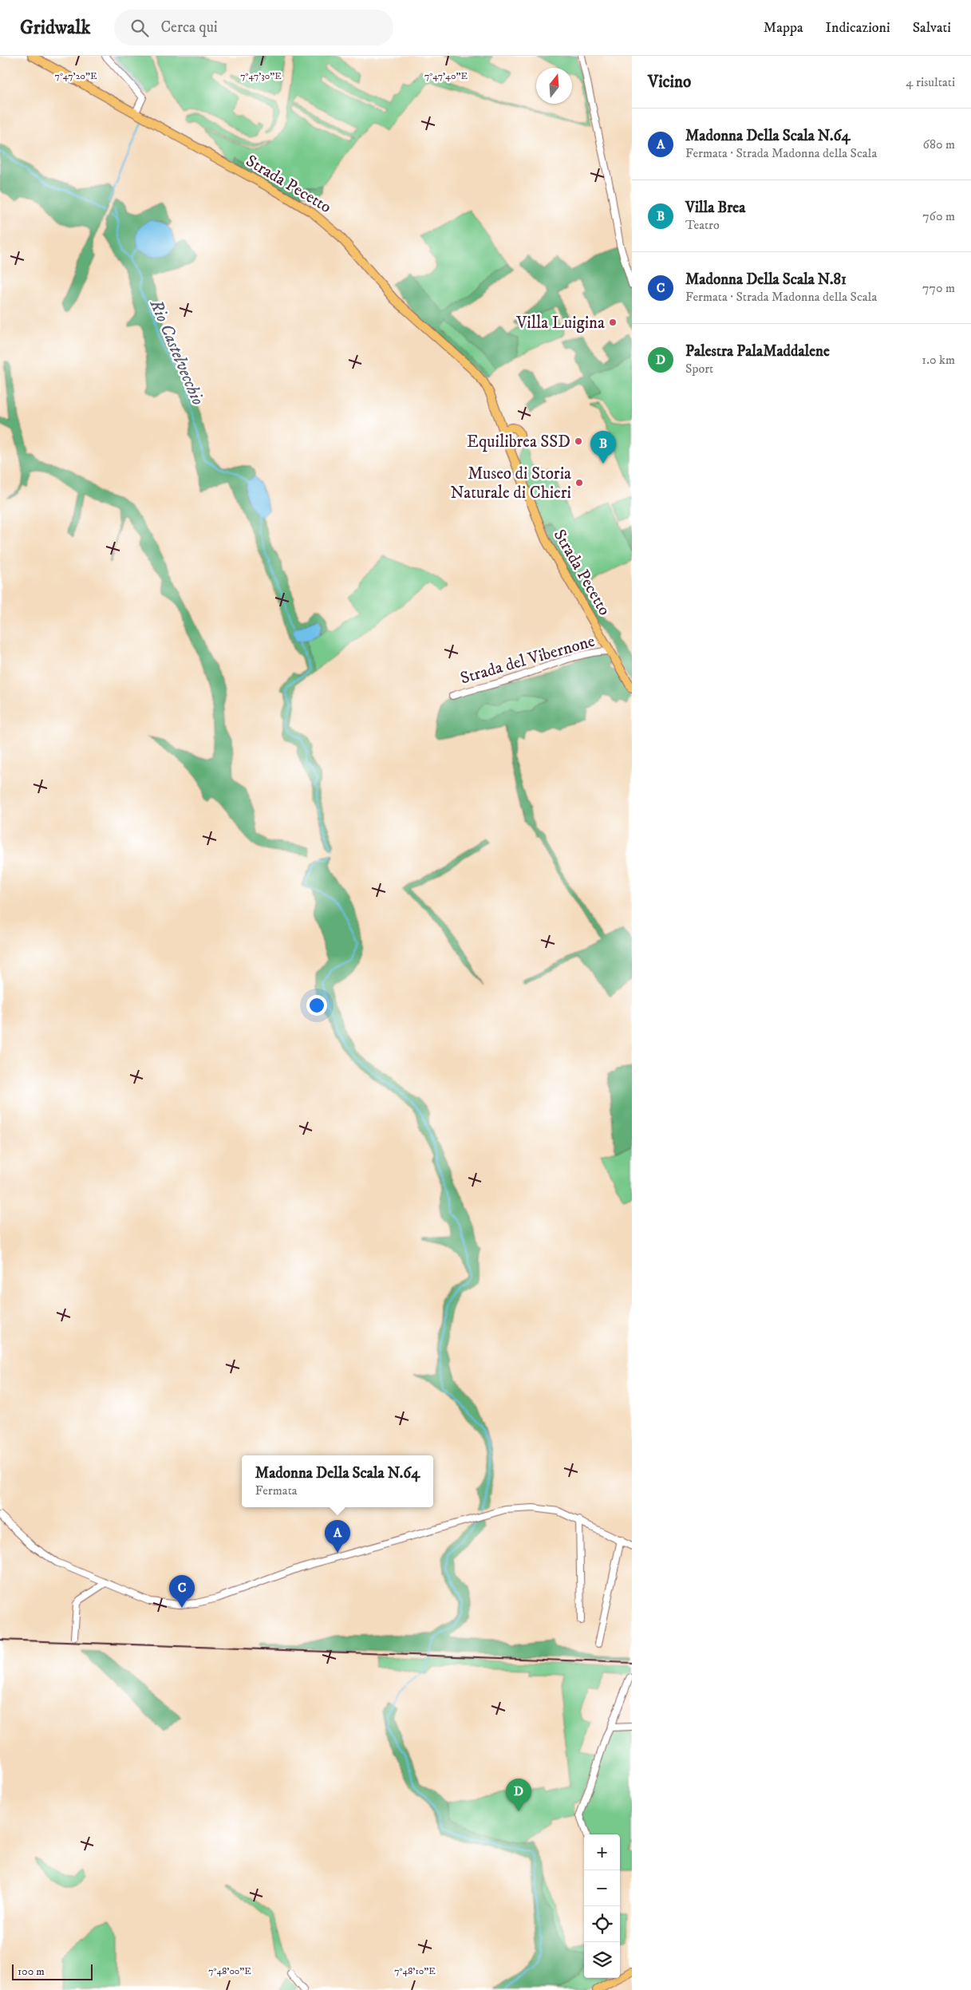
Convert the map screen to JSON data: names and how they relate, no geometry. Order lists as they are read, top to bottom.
{
  "streets": {
    "main road": ["Strada Pecetto"],
    "street": ["Strada del Vibernone"]
  },
  "crossings": [
    ["Strada Pecetto", "Strada del Vibernone"]
  ],
  "water": ["Rio Castelvecchio"],
  "places": ["Villa Luigina", "Equilibrea SSD", "Museo di Storia Naturale di Chieri"],
  "scale_bar": "100 m",
  "north": "top",
  "page": {
    "header": "Gridwalk",
    "search": "Cerca qui",
    "nav": ["Mappa", "Indicazioni", "Salvati"],
    "heading": ["Vicino", "4 risultati"],
    "list": [
      {
        "mark": "A",
        "name": "Madonna Della Scala N.64",
        "note": "Fermata · Strada Madonna della Scala",
        "value": "680 m"
      },
      {
        "mark": "B",
        "name": "Villa Brea",
        "note": "Teatro",
        "value": "760 m"
      },
      {
        "mark": "C",
        "name": "Madonna Della Scala N.81",
        "note": "Fermata · Strada Madonna della Scala",
        "value": "770 m"
      },
      {
        "mark": "D",
        "name": "Palestra PalaMaddalene",
        "note": "Sport",
        "value": "1.0 km"
      }
    ],
    "pins": [
      "B",
      "A",
      "C",
      "D"
    ],
    "popup": ["Madonna Della Scala N.64", "Fermata"],
    "map_buttons": ["+", "−"],
    "scale": "100 m"
  },
  "coordinates": [
    "7°47'20\"E",
    "7°47'30\"E",
    "7°47'40\"E",
    "7°48'00\"E",
    "7°48'10\"E"
  ]
}
